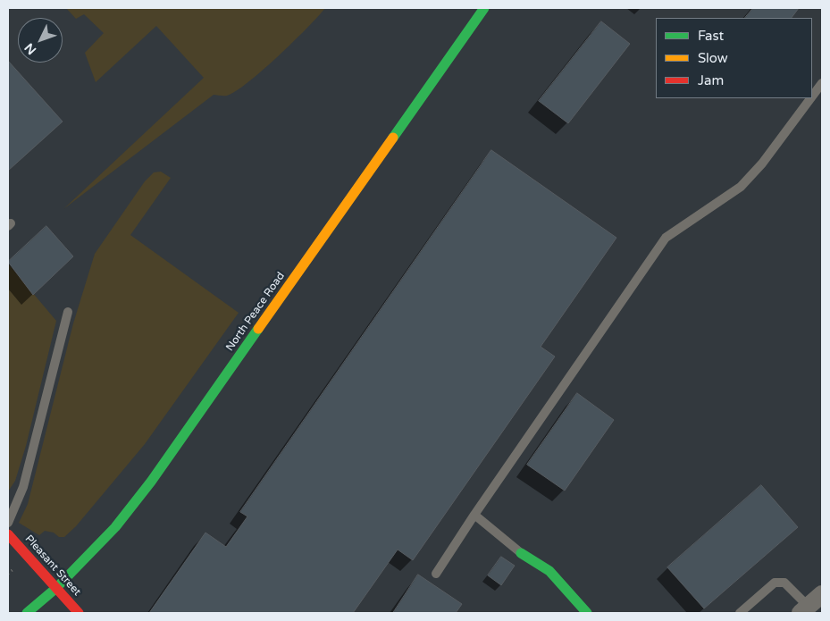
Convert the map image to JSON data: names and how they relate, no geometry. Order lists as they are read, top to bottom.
{
  "streets": {
    "main road": ["North Peace Road", "Pleasant Street"]
  },
  "crossings": [
    ["North Peace Road", "Pleasant Street"]
  ],
  "legend": ["Fast", "Slow", "Jam"],
  "north": "bottom left"
}
